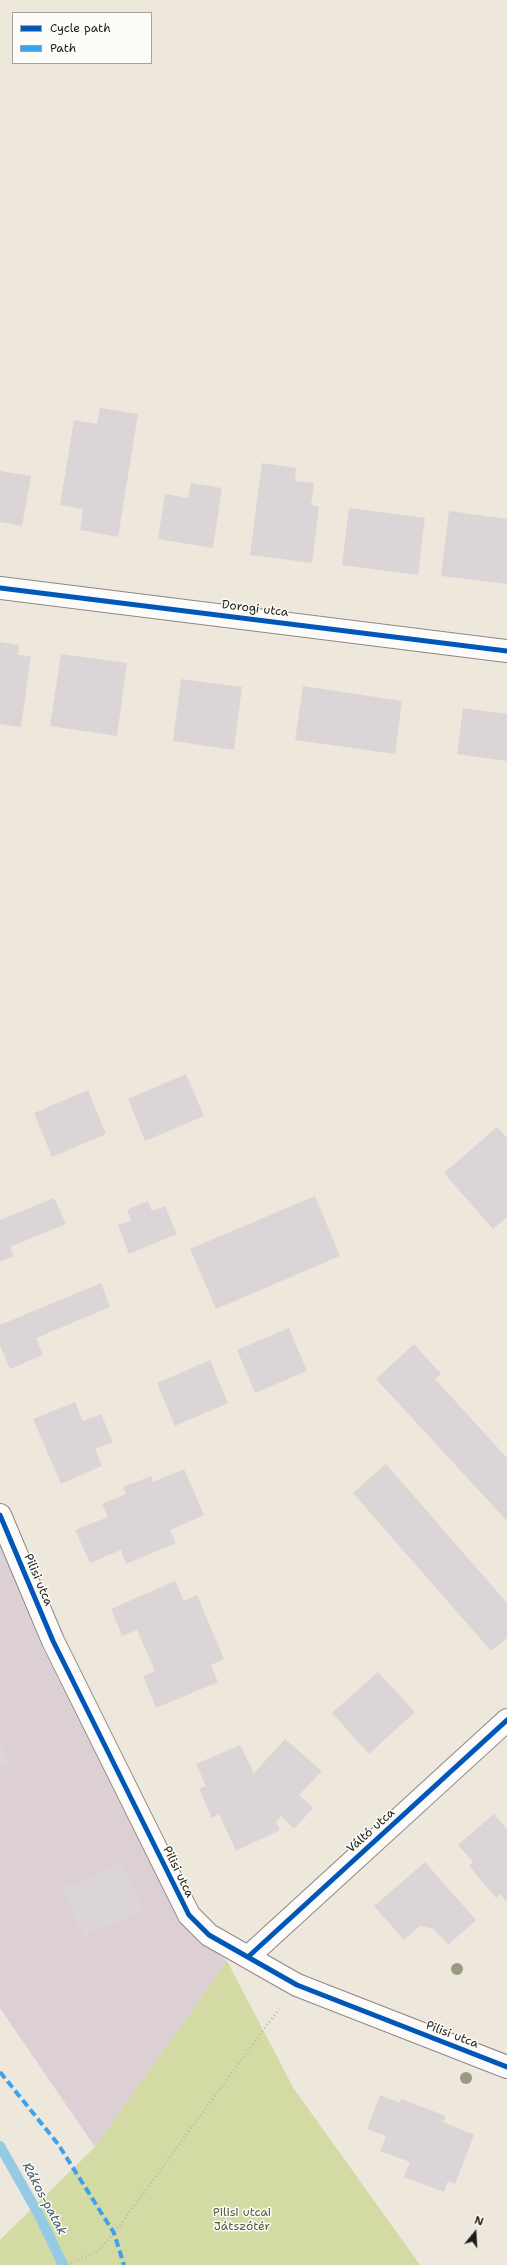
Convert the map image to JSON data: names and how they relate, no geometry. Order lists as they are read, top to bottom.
{
  "streets": {
    "street": ["Dorogi utca", "Pilisi utca", "Váltó utca"]
  },
  "crossings": [
    ["Pilisi utca", "Váltó utca"]
  ],
  "water": ["Rákos-patak"],
  "parks": ["Pilisi utcai Játszótér"],
  "legend": ["Cycle path", "Path"],
  "north": "top"
}
